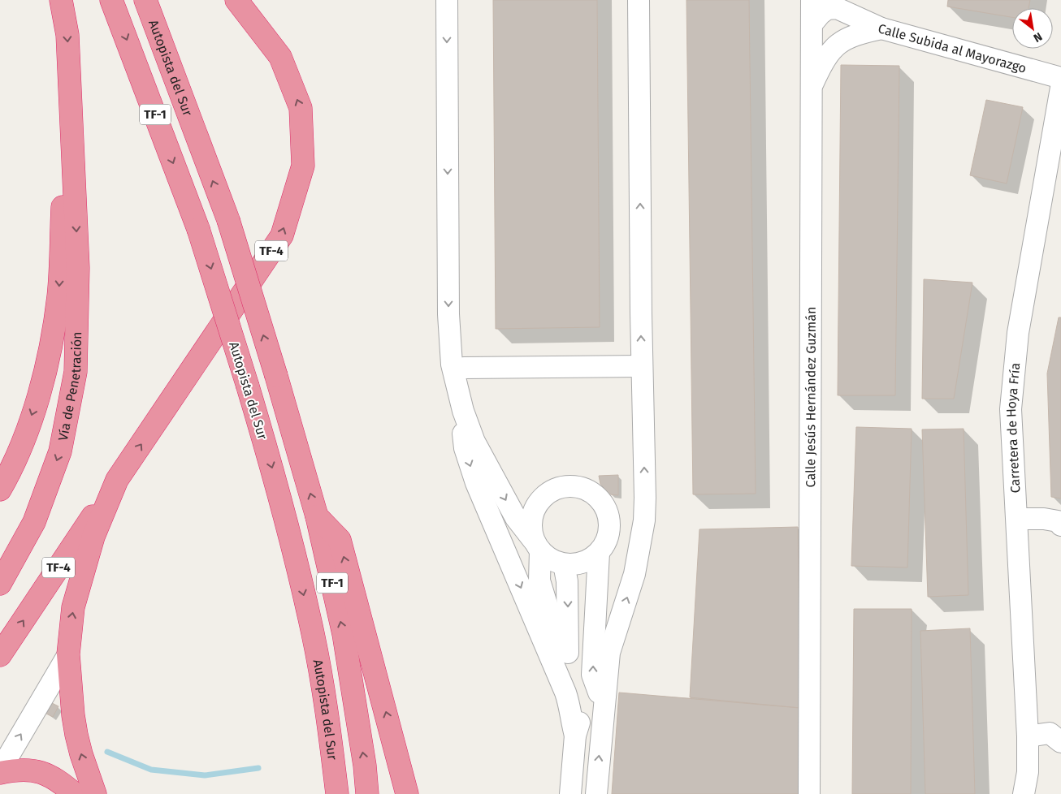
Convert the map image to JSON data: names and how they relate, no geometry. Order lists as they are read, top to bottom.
{
  "streets": {
    "highway": [
      "Autopista del Sur",
      "TF-1",
      "TF-4",
      "Vía de Penetración"
    ],
    "street": ["Calle Subida al Mayorazgo", "Calle Jesús Hernández Guzmán", "Carretera de Hoya Fría"]
  },
  "north": "bottom right"
}
